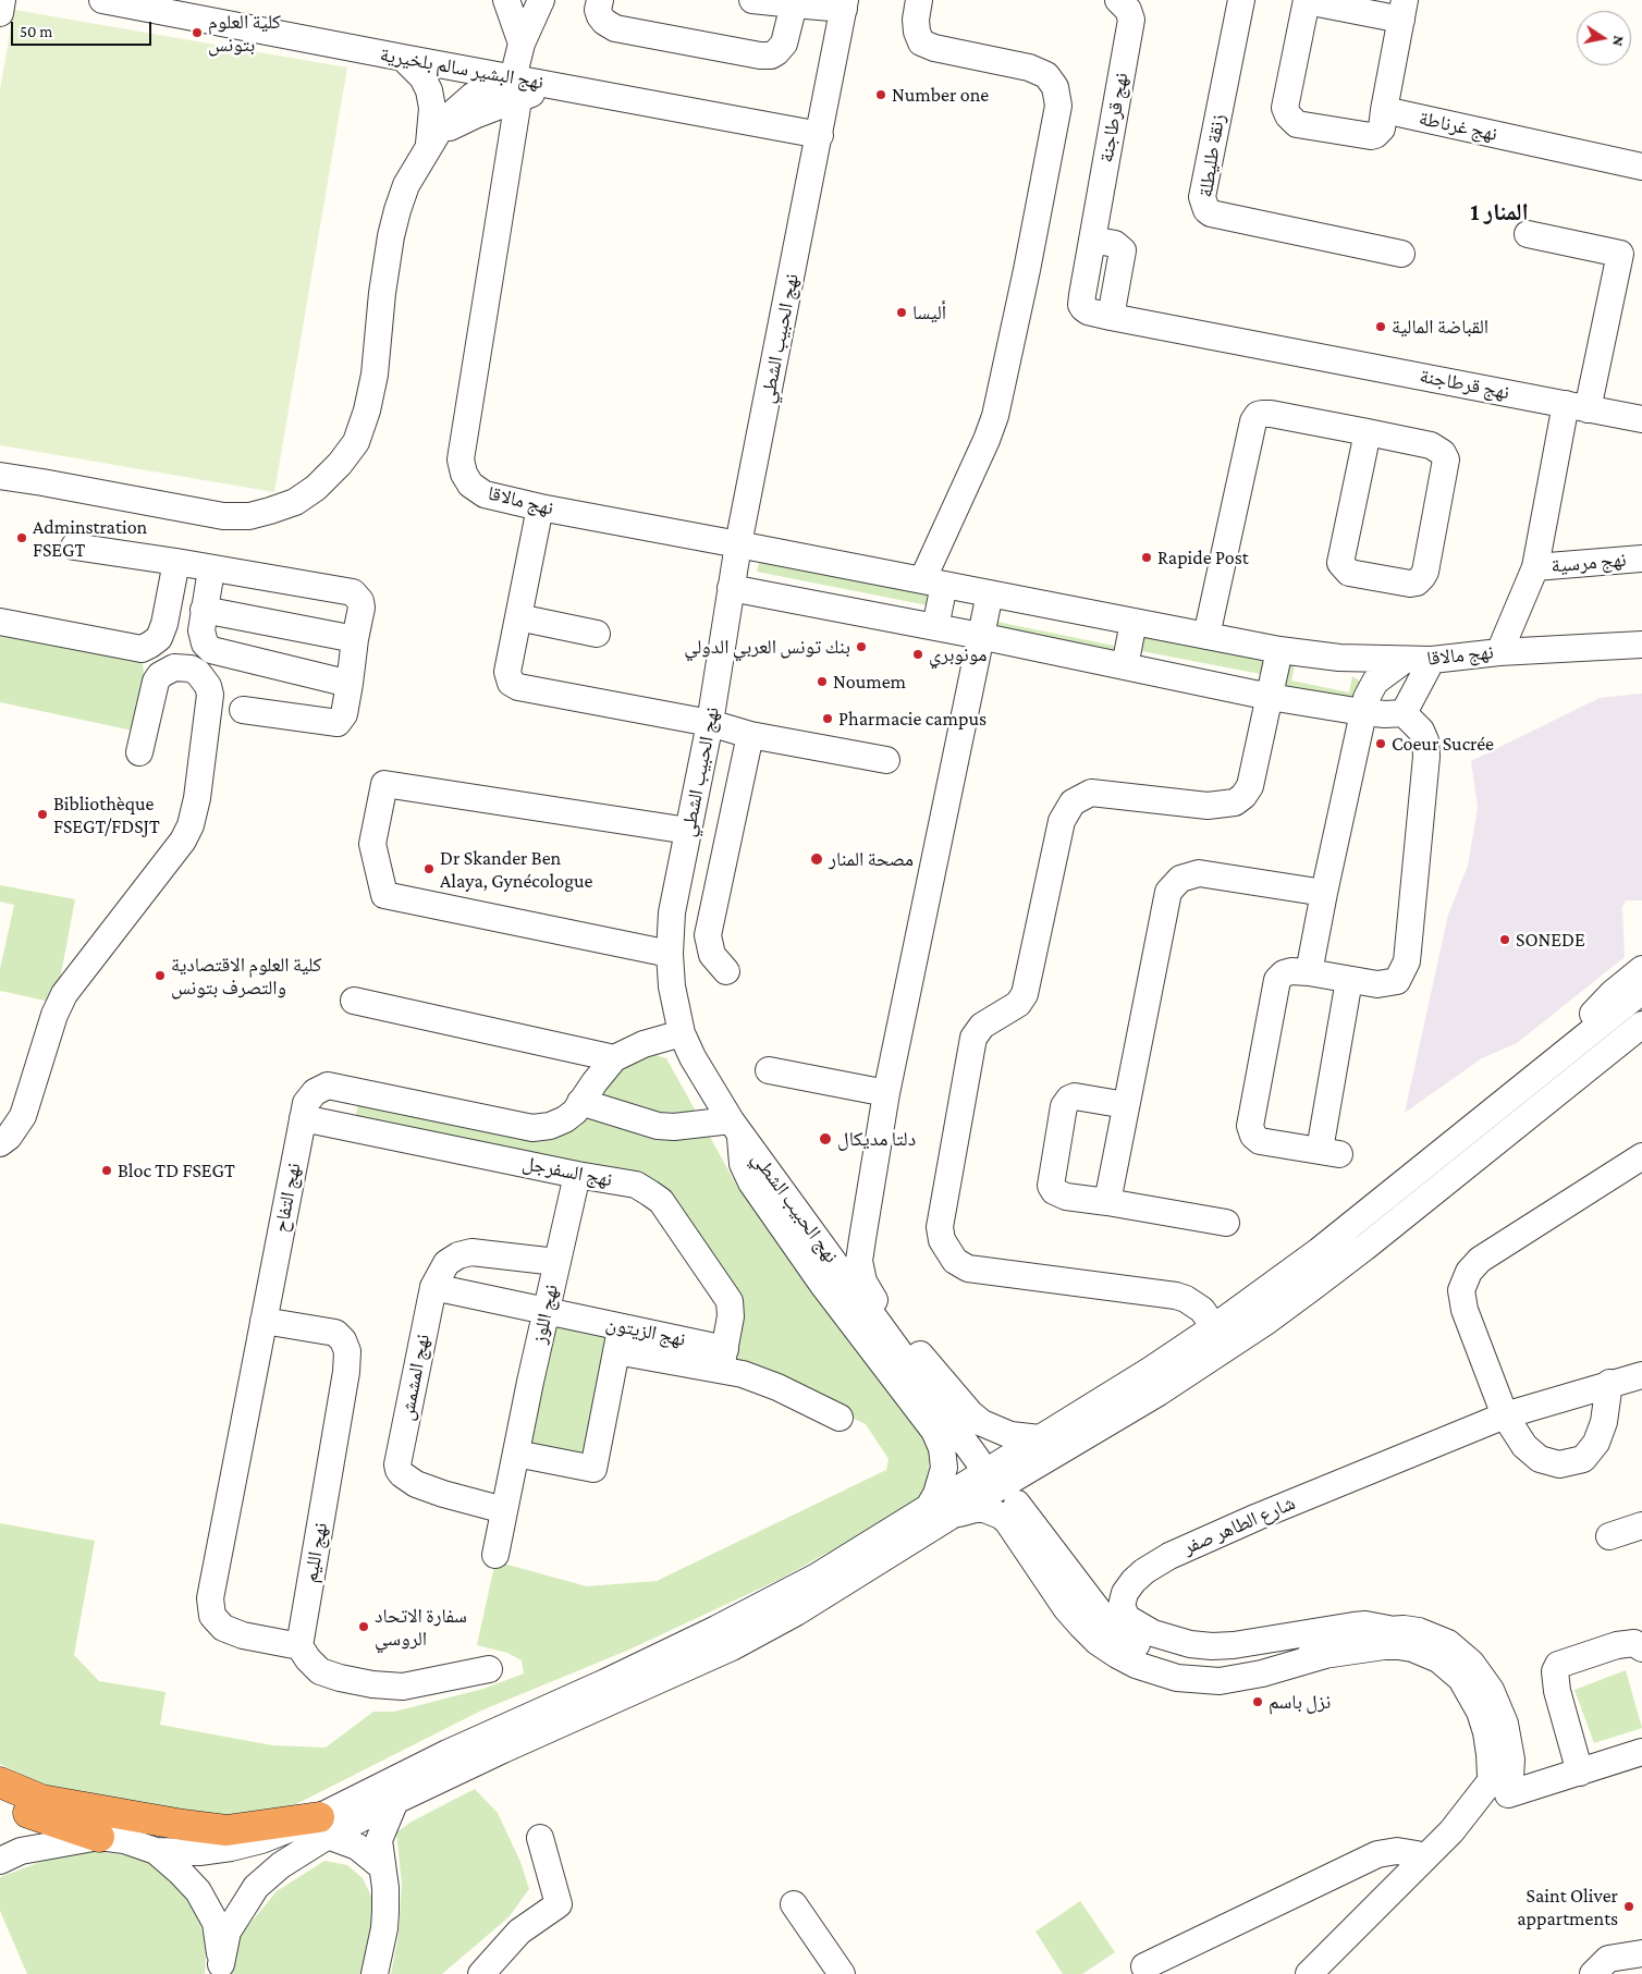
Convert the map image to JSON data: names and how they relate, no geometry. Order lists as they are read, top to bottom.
{
  "streets": {
    "street": [
      "نهج البشير سالم بلخيرية",
      "نهج قرطاجنة",
      "نهج غرناطة",
      "زنقة طليطلة",
      "نهج الحبيب الشطي",
      "نهج مالاقا",
      "نهج مرسية",
      "نهج السفرجل",
      "نهج التفاح",
      "نهج اللوز",
      "نهج الزيتون",
      "نهج المشمش",
      "شارع الطاهر صفر",
      "نهج الليم"
    ]
  },
  "crossings": [
    ["نهج البشير سالم بلخيرية", "نهج الحبيب الشطي"],
    ["نهج البشير سالم بلخيرية", "نهج مالاقا"],
    ["نهج الحبيب الشطي", "نهج مالاقا"],
    ["نهج الحبيب الشطي", "نهج التفاح"],
    ["نهج السفرجل", "نهج التفاح"],
    ["نهج السفرجل", "نهج اللوز"],
    ["نهج السفرجل", "نهج الزيتون"],
    ["نهج التفاح", "نهج الليم"],
    ["نهج اللوز", "نهج الزيتون"],
    ["نهج اللوز", "نهج المشمش"]
  ],
  "districts": ["المنار 1"],
  "places": [
    "كلية العلوم بتونس",
    "Number one",
    "أليسا",
    "القباضة المالية",
    "Adminstration FSEGT",
    "Rapide Post",
    "بنك تونس العربي الدولي",
    "مونوبري",
    "Noumem",
    "Pharmacie campus",
    "Coeur Sucrée",
    "Bibliothèque FSEGT/FDSJT",
    "مصحة المنار",
    "Dr Skander Ben Alaya, Gynécologue",
    "SONEDE",
    "كلية العلوم الاقتصادية والتصرف بتونس",
    "دلتا مديكال",
    "Bloc TD FSEGT",
    "سفارة الاتحاد الروسي",
    "نزل باسم",
    "Saint Oliver appartments"
  ],
  "scale_bar": "50 m",
  "north": "right"
}
